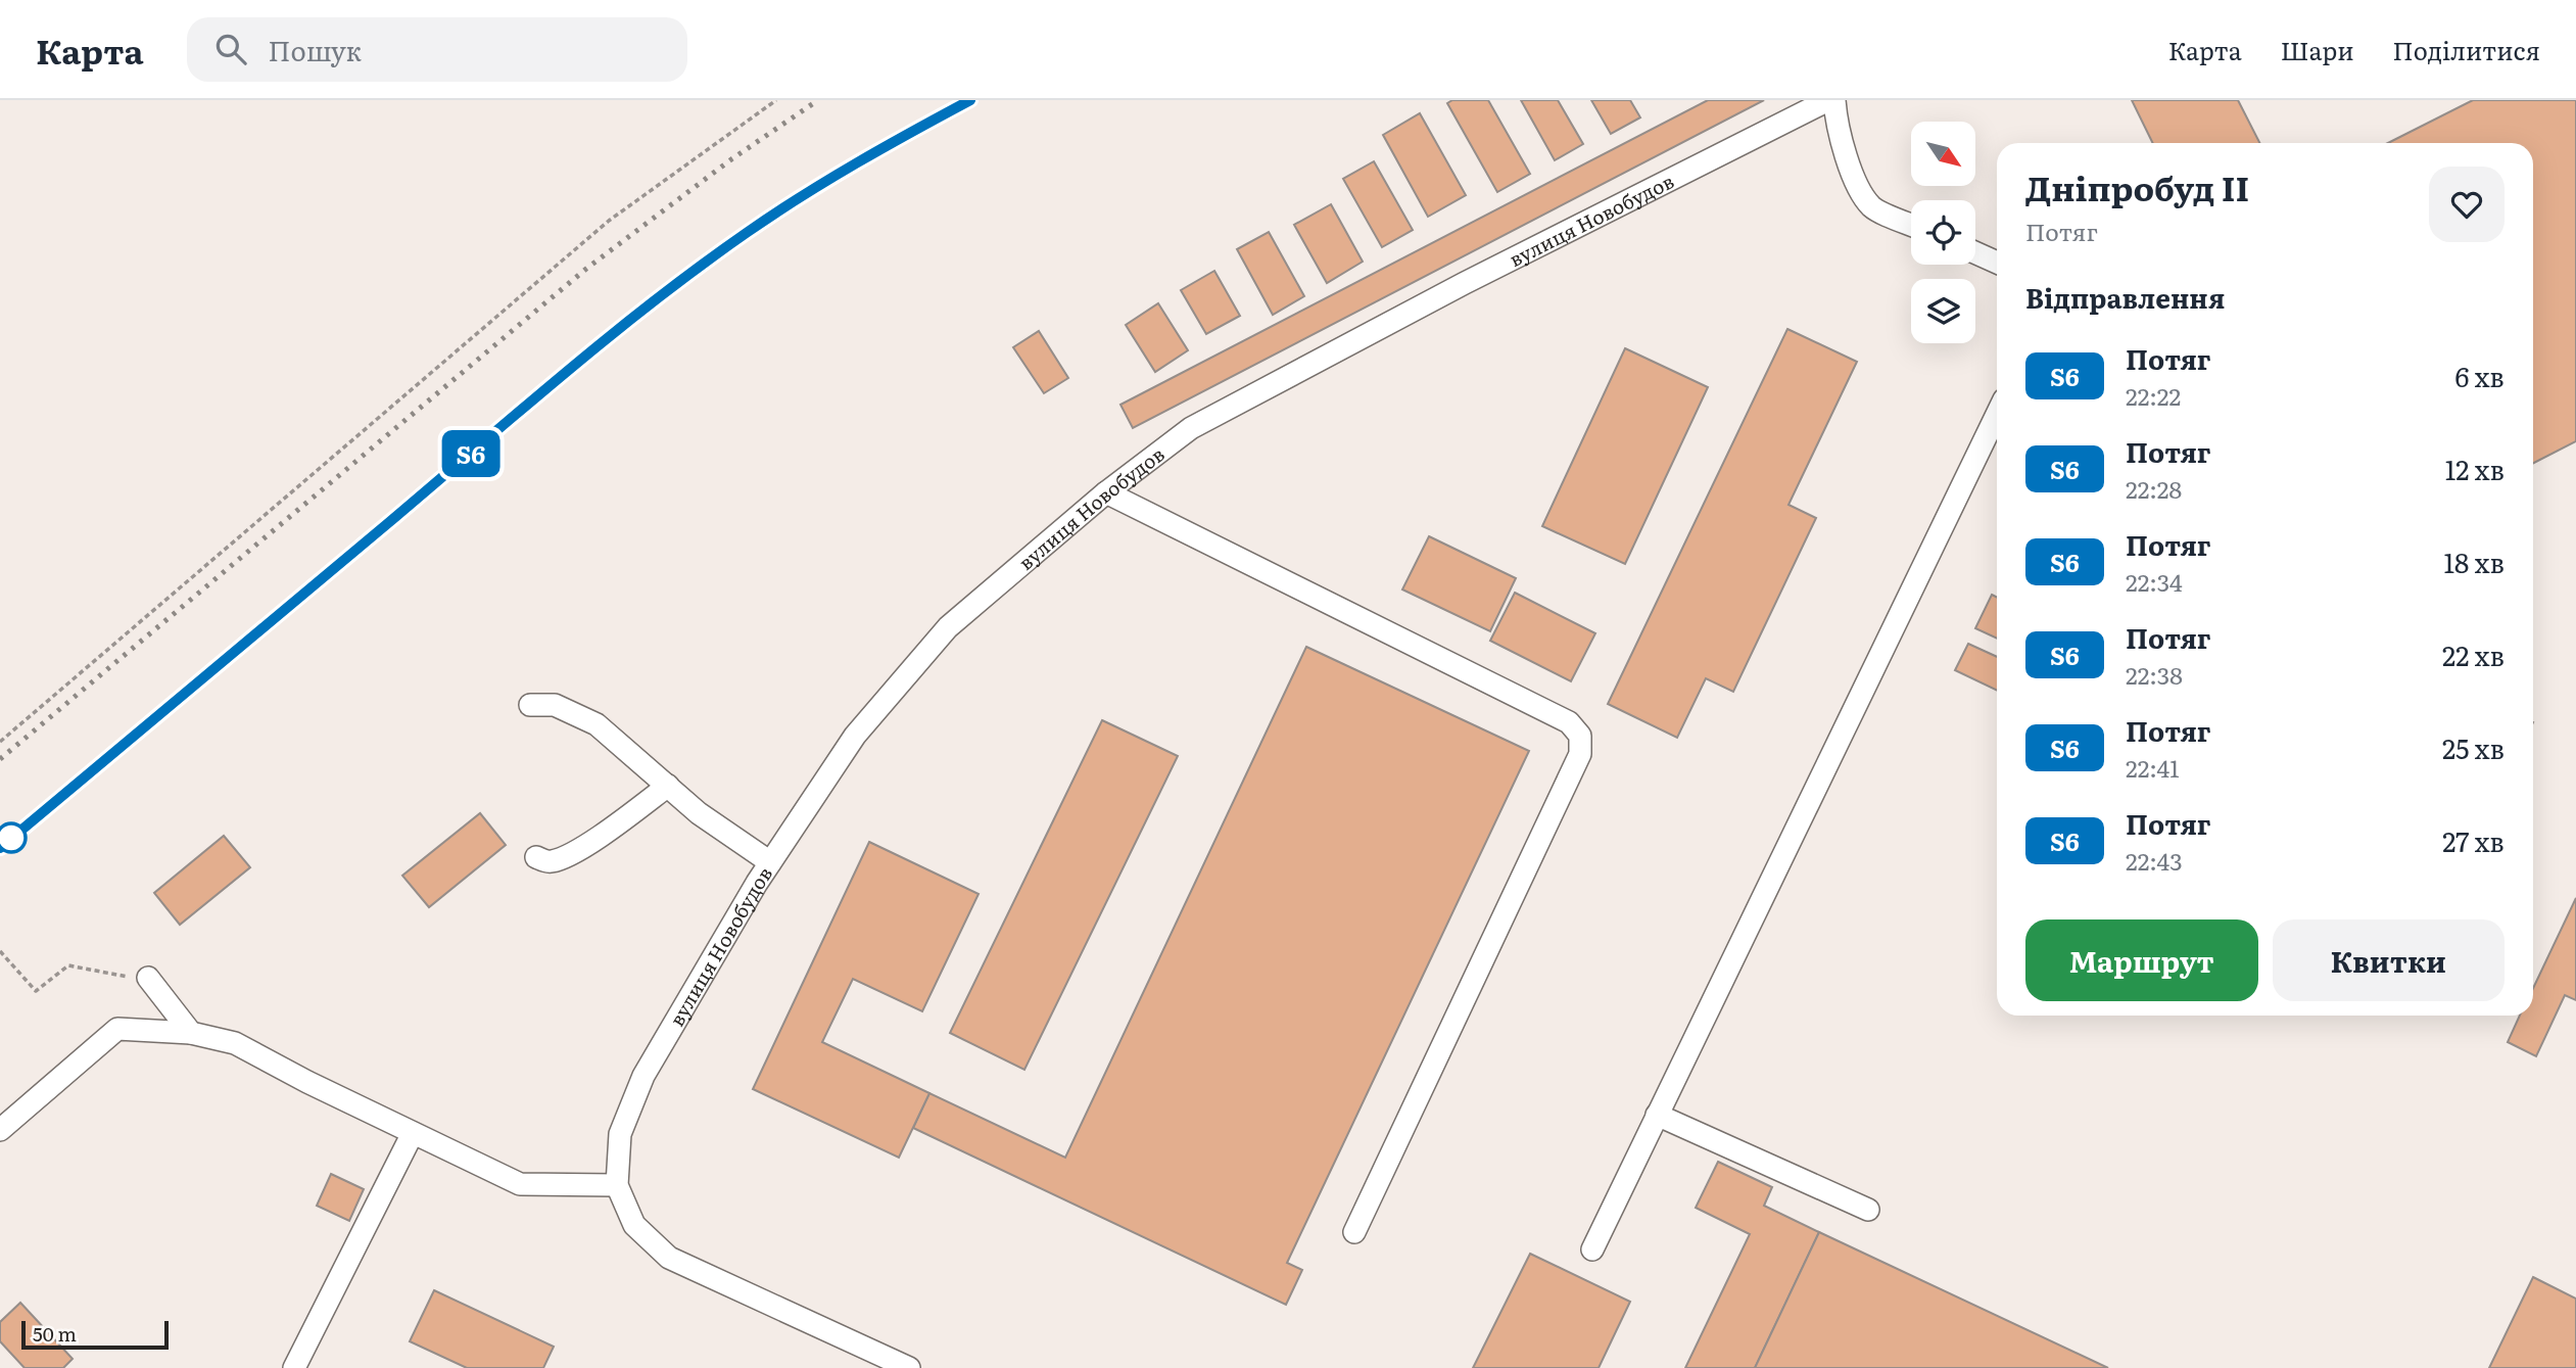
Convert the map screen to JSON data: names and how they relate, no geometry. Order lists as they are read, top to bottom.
{
  "streets": {
    "street": ["вулиця Новобудов"]
  },
  "scale_bar": "50 m",
  "north": "bottom right",
  "page": {
    "header": "Карта",
    "search": "Пошук",
    "nav": ["Карта", "Шари", "Поділитися"],
    "on_map": "S6",
    "heading": [
      ["Дніпробуд ІІ", "Потяг"],
      "Відправлення"
    ],
    "list": [
      {
        "mark": "S6",
        "name": "Потяг",
        "note": "22:22",
        "value": "6 хв"
      },
      {
        "mark": "S6",
        "name": "Потяг",
        "note": "22:28",
        "value": "12 хв"
      },
      {
        "mark": "S6",
        "name": "Потяг",
        "note": "22:34",
        "value": "18 хв"
      },
      {
        "mark": "S6",
        "name": "Потяг",
        "note": "22:38",
        "value": "22 хв"
      },
      {
        "mark": "S6",
        "name": "Потяг",
        "note": "22:41",
        "value": "25 хв"
      },
      {
        "mark": "S6",
        "name": "Потяг",
        "note": "22:43",
        "value": "27 хв"
      }
    ],
    "buttons": ["Маршрут", "Квитки"],
    "scale": "50 m"
  }
}
